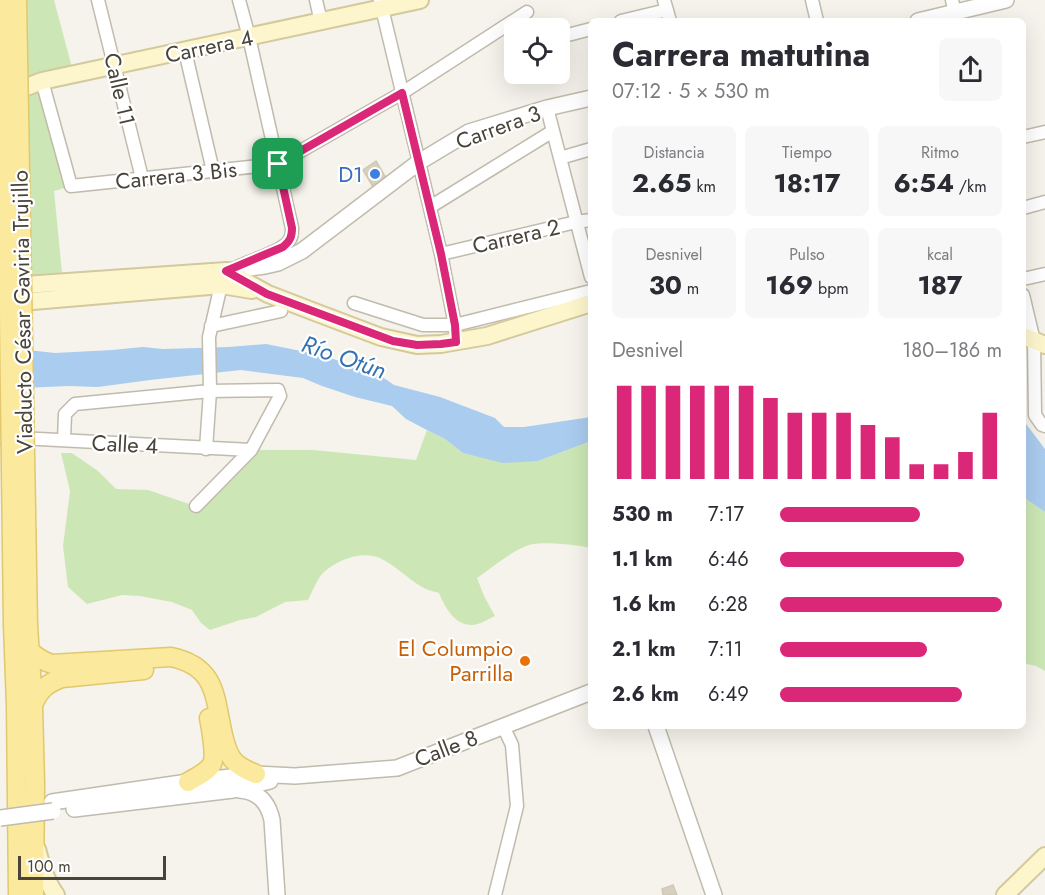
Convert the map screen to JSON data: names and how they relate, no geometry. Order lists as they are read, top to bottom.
{
  "streets": {
    "main road": ["Carrera 4", "Viaducto César Gaviria Trujillo"],
    "street": [
      "Calle 11",
      "Carrera 3",
      "Carrera 3 Bis",
      "Carrera 2",
      "Calle 4",
      "Calle 8"
    ]
  },
  "crossings": [
    ["Carrera 4", "Calle 11"],
    ["Carrera 4", "Carrera 3 Bis"],
    ["Calle 11", "Carrera 3 Bis"]
  ],
  "water": ["Río Otún"],
  "places": ["D1", "El Columpio Parrilla"],
  "scale_bar": "100 m",
  "page": {
    "heading": ["Carrera matutina", "07:12 · 5 × 530 m"],
    "stats": [
      ["Distancia", "2.65 km"],
      ["Tiempo", "18:17"],
      ["Ritmo", "6:54 /km"],
      ["Desnivel", "30 m"],
      ["Pulso", "169 bpm"],
      ["kcal", "187"]
    ],
    "chart": ["Desnivel", "180–186 m"],
    "list": [
      {
        "name": "530 m",
        "note": "7:17"
      },
      {
        "name": "1.1 km",
        "note": "6:46"
      },
      {
        "name": "1.6 km",
        "note": "6:28"
      },
      {
        "name": "2.1 km",
        "note": "7:11"
      },
      {
        "name": "2.6 km",
        "note": "6:49"
      }
    ],
    "scale": "100 m"
  }
}
